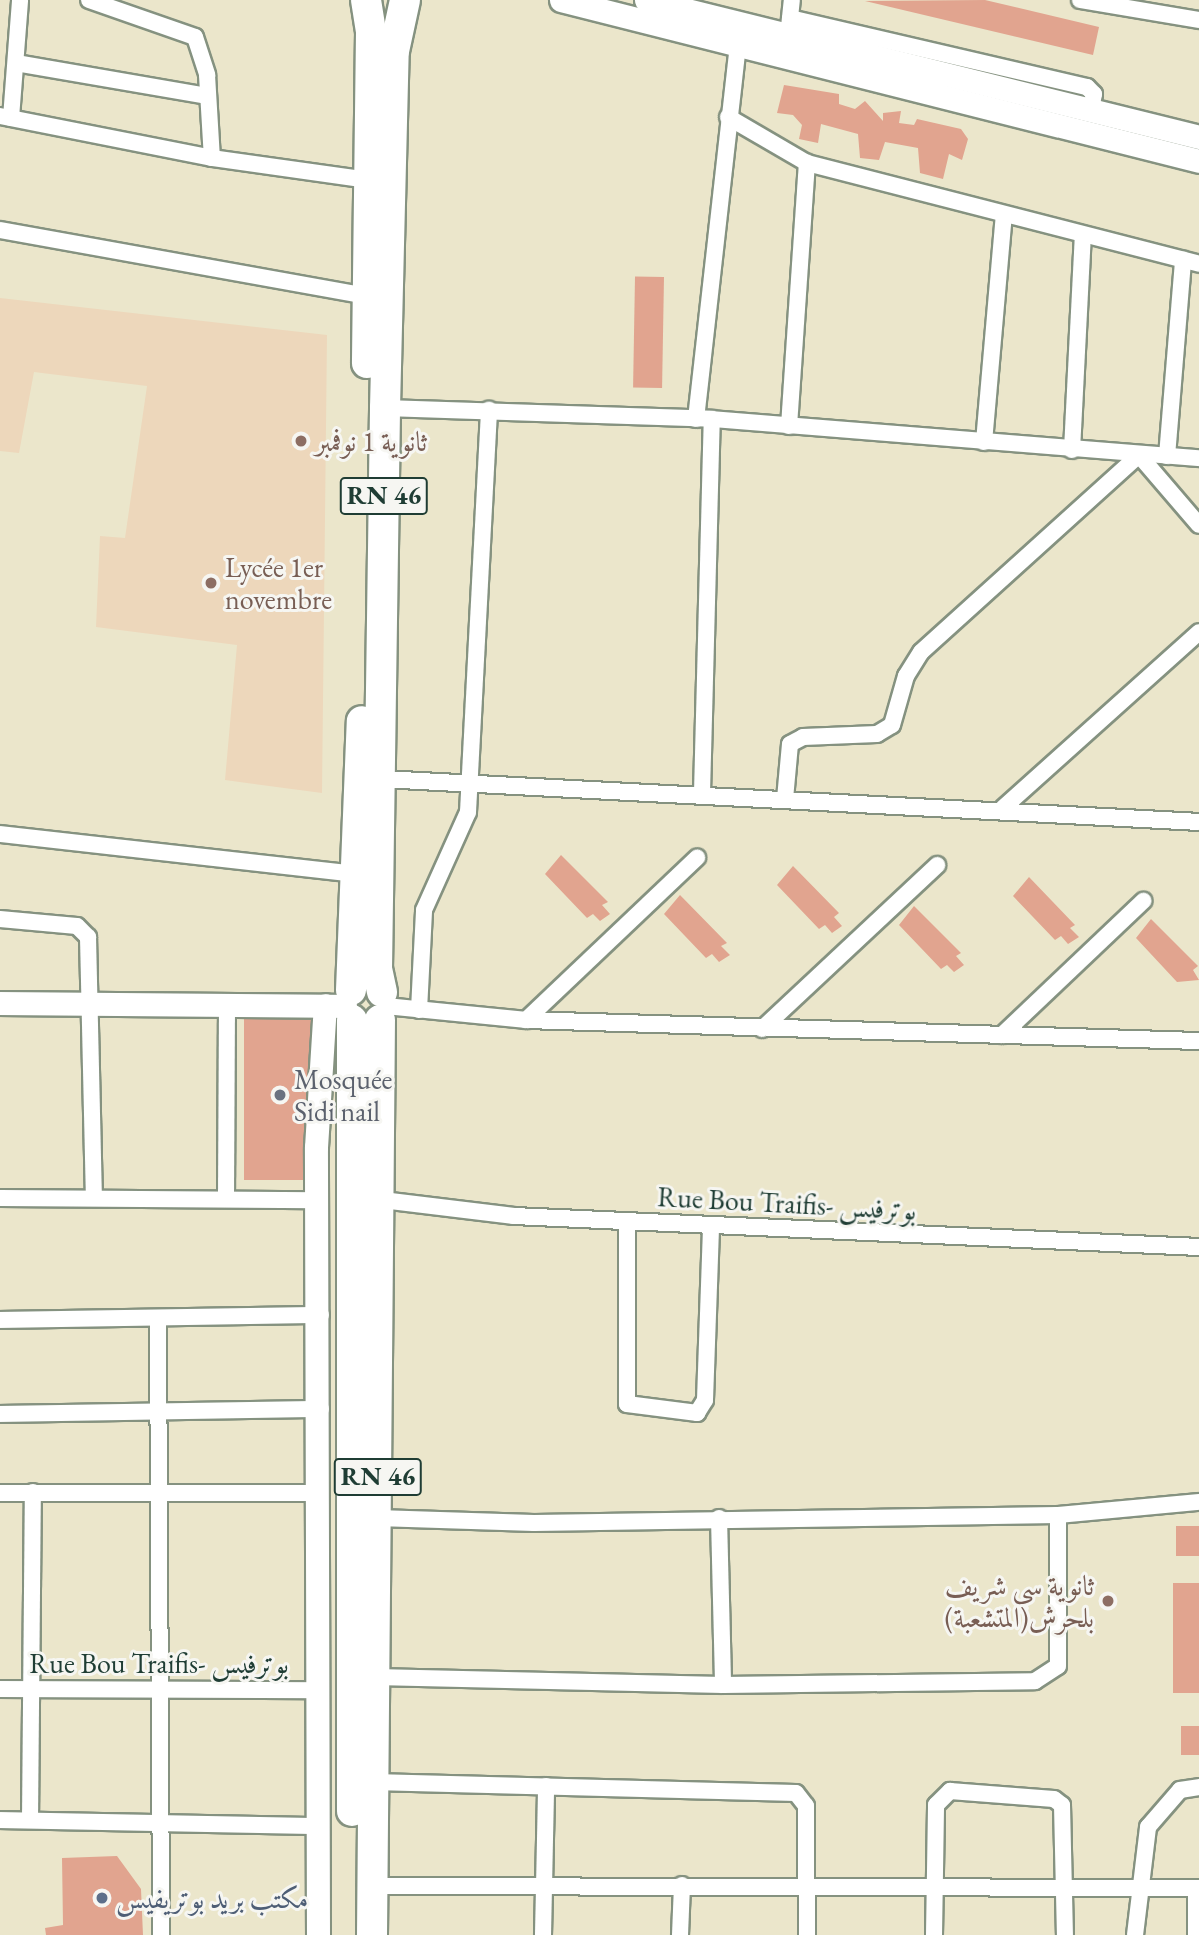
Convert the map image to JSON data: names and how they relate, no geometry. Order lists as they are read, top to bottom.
{
  "streets": {
    "highway": ["RN 46"],
    "street": ["Rue Bou Traifis- بوترفيس"]
  },
  "crossings": [
    ["RN 46", "Rue Bou Traifis- بوترفيس"]
  ],
  "places": [
    "ثانوية 1 نوفمبر",
    "Lycée 1er novembre",
    "Mosquée Sidi nail",
    "ثانوية سي شريف بلحرش(المتشعبة)",
    "مكتب بريد بوتريفيس"
  ]
}
